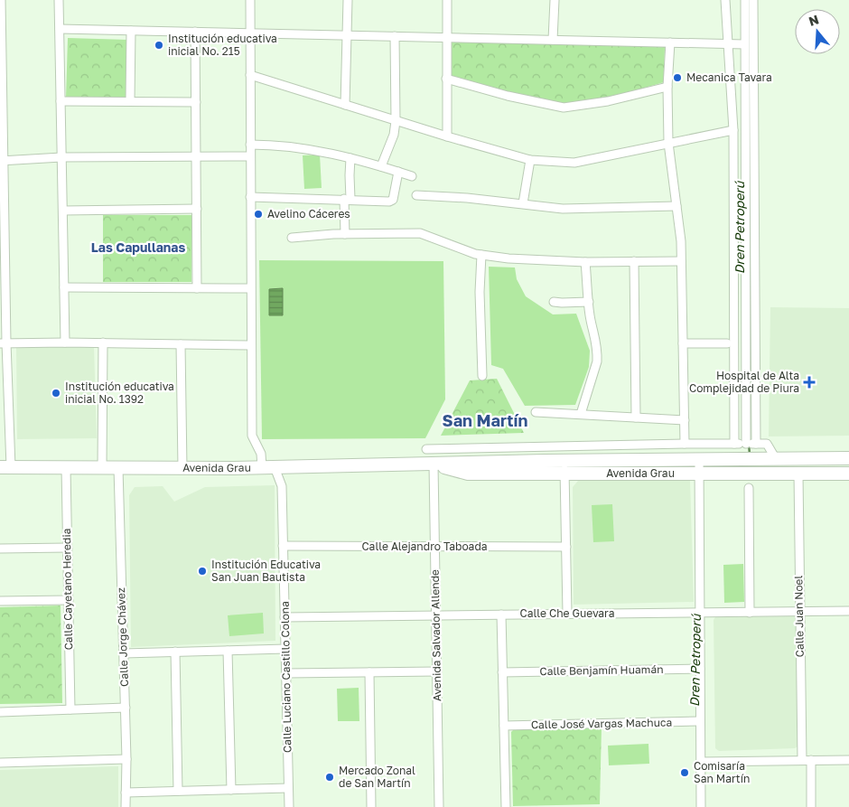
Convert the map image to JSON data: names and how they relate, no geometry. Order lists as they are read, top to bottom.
{
  "streets": {
    "main road": ["Avenida Grau"],
    "street": [
      "Calle Alejandro Taboada",
      "Calle Cayetano Heredia",
      "Calle Che Guevara",
      "Calle Juan Noel",
      "Avenida Salvador Allende",
      "Calle Jorge Chávez",
      "Calle Benjamín Huamán",
      "Calle Luciano Castillo Colona",
      "Calle José Vargas Machuca"
    ]
  },
  "crossings": [
    ["Avenida Grau", "Calle Cayetano Heredia"],
    ["Avenida Grau", "Calle Juan Noel"],
    ["Avenida Grau", "Avenida Salvador Allende"],
    ["Avenida Grau", "Calle Jorge Chávez"],
    ["Avenida Grau", "Calle Luciano Castillo Colona"],
    ["Calle Alejandro Taboada", "Avenida Salvador Allende"],
    ["Calle Alejandro Taboada", "Calle Luciano Castillo Colona"],
    ["Calle Che Guevara", "Calle Juan Noel"],
    ["Calle Che Guevara", "Avenida Salvador Allende"],
    ["Calle Che Guevara", "Calle Luciano Castillo Colona"]
  ],
  "districts": ["Las Capullanas", "San Martín"],
  "water": ["Dren Petroperú"],
  "places": {
    "other": [
      "Institución educativa inicial No. 215",
      "Mecanica Tavara",
      "Avelino Cáceres",
      "Institución educativa inicial No. 1392",
      "Institución Educativa San Juan Bautista",
      "Comisaría San Martín",
      "Mercado Zonal de San Martín"
    ],
    "health": ["Hospital de Alta Complejidad de Piura"]
  },
  "north": "top"
}
